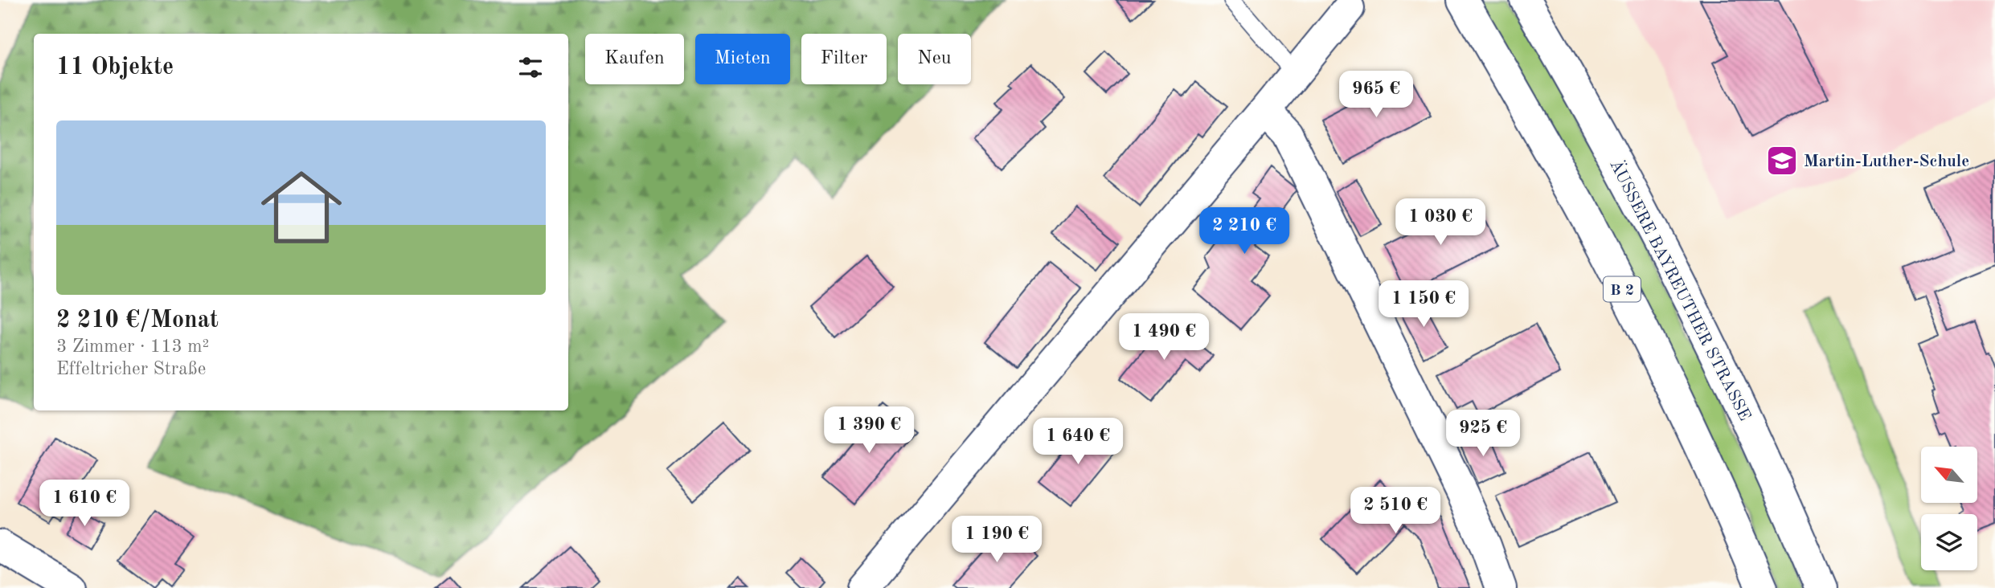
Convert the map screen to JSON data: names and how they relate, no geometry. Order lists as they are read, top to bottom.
{
  "streets": {
    "street": ["B 2", "ÄUSSERE BAYREUTHER STRASSE"]
  },
  "places": {
    "school or university": ["Martin-Luther-Schule"]
  },
  "north": "top left",
  "page": {
    "chip": [
      "Kaufen",
      "Mieten",
      "Filter",
      "Neu"
    ],
    "heading": "11 Objekte",
    "price": [
      "965 €",
      "1 030 €",
      "2 210 €",
      "1 150 €",
      "1 490 €",
      "1 390 €",
      "925 €",
      "1 640 €",
      "1 610 €",
      "2 510 €",
      "1 190 €"
    ],
    "list": [
      {
        "name": "2 210 €/Monat",
        "note": "3 Zimmer · 113 m² · Effeltricher Straße"
      }
    ]
  }
}
